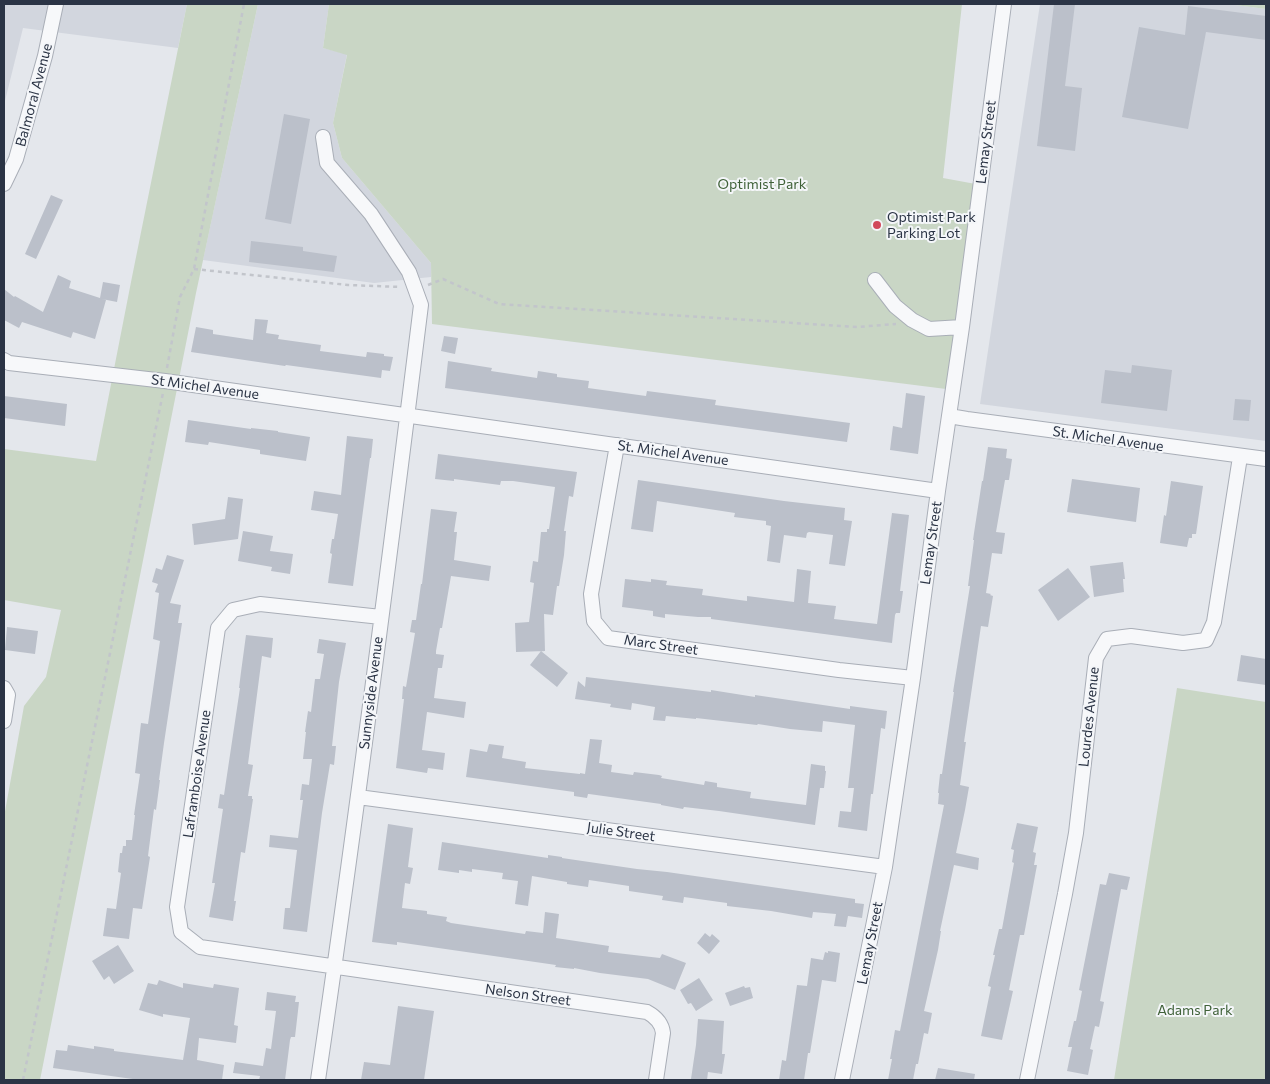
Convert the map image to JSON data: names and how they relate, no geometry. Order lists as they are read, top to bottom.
{
  "streets": {
    "street": [
      "Balmoral Avenue",
      "Lemay Street",
      "St Michel Avenue",
      "St. Michel Avenue",
      "Marc Street",
      "Sunnyside Avenue",
      "Lourdes Avenue",
      "Laframboise Avenue",
      "Julie Street",
      "Nelson Street"
    ]
  },
  "crossings": [
    ["Lemay Street", "St. Michel Avenue"],
    ["Lemay Street", "Marc Street"],
    ["Lemay Street", "Julie Street"],
    ["St Michel Avenue", "St. Michel Avenue"],
    ["St Michel Avenue", "Sunnyside Avenue"],
    ["St. Michel Avenue", "Marc Street"],
    ["St. Michel Avenue", "Sunnyside Avenue"],
    ["St. Michel Avenue", "Lourdes Avenue"],
    ["Sunnyside Avenue", "Laframboise Avenue"],
    ["Sunnyside Avenue", "Julie Street"],
    ["Sunnyside Avenue", "Nelson Street"],
    ["Laframboise Avenue", "Nelson Street"]
  ],
  "parks": ["Optimist Park", "Adams Park"],
  "places": ["Optimist Park Parking Lot"]
}
